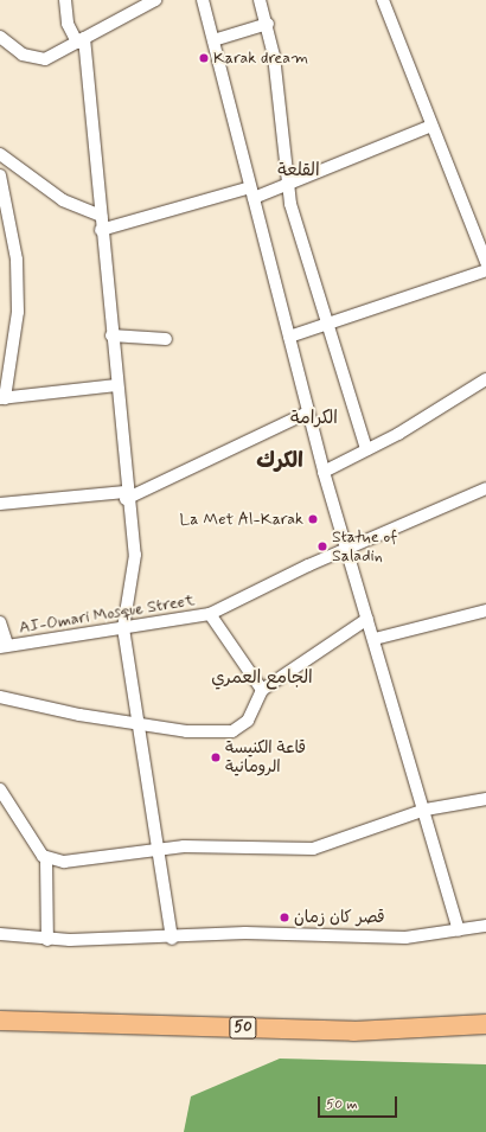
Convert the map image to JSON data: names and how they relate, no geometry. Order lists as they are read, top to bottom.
{
  "streets": {
    "main road": ["50"],
    "street": ["AI-Omari Mosque Street"]
  },
  "districts": [
    "القلعة",
    "الكرامة",
    "الكرك",
    "الجامع العمري"
  ],
  "places": [
    "Karak dream",
    "La Met Al-Karak",
    "Statue of Saladin",
    "قاعة الكنيسة الرومانية",
    "قصر كان زمان"
  ],
  "scale_bar": "50 m"
}
